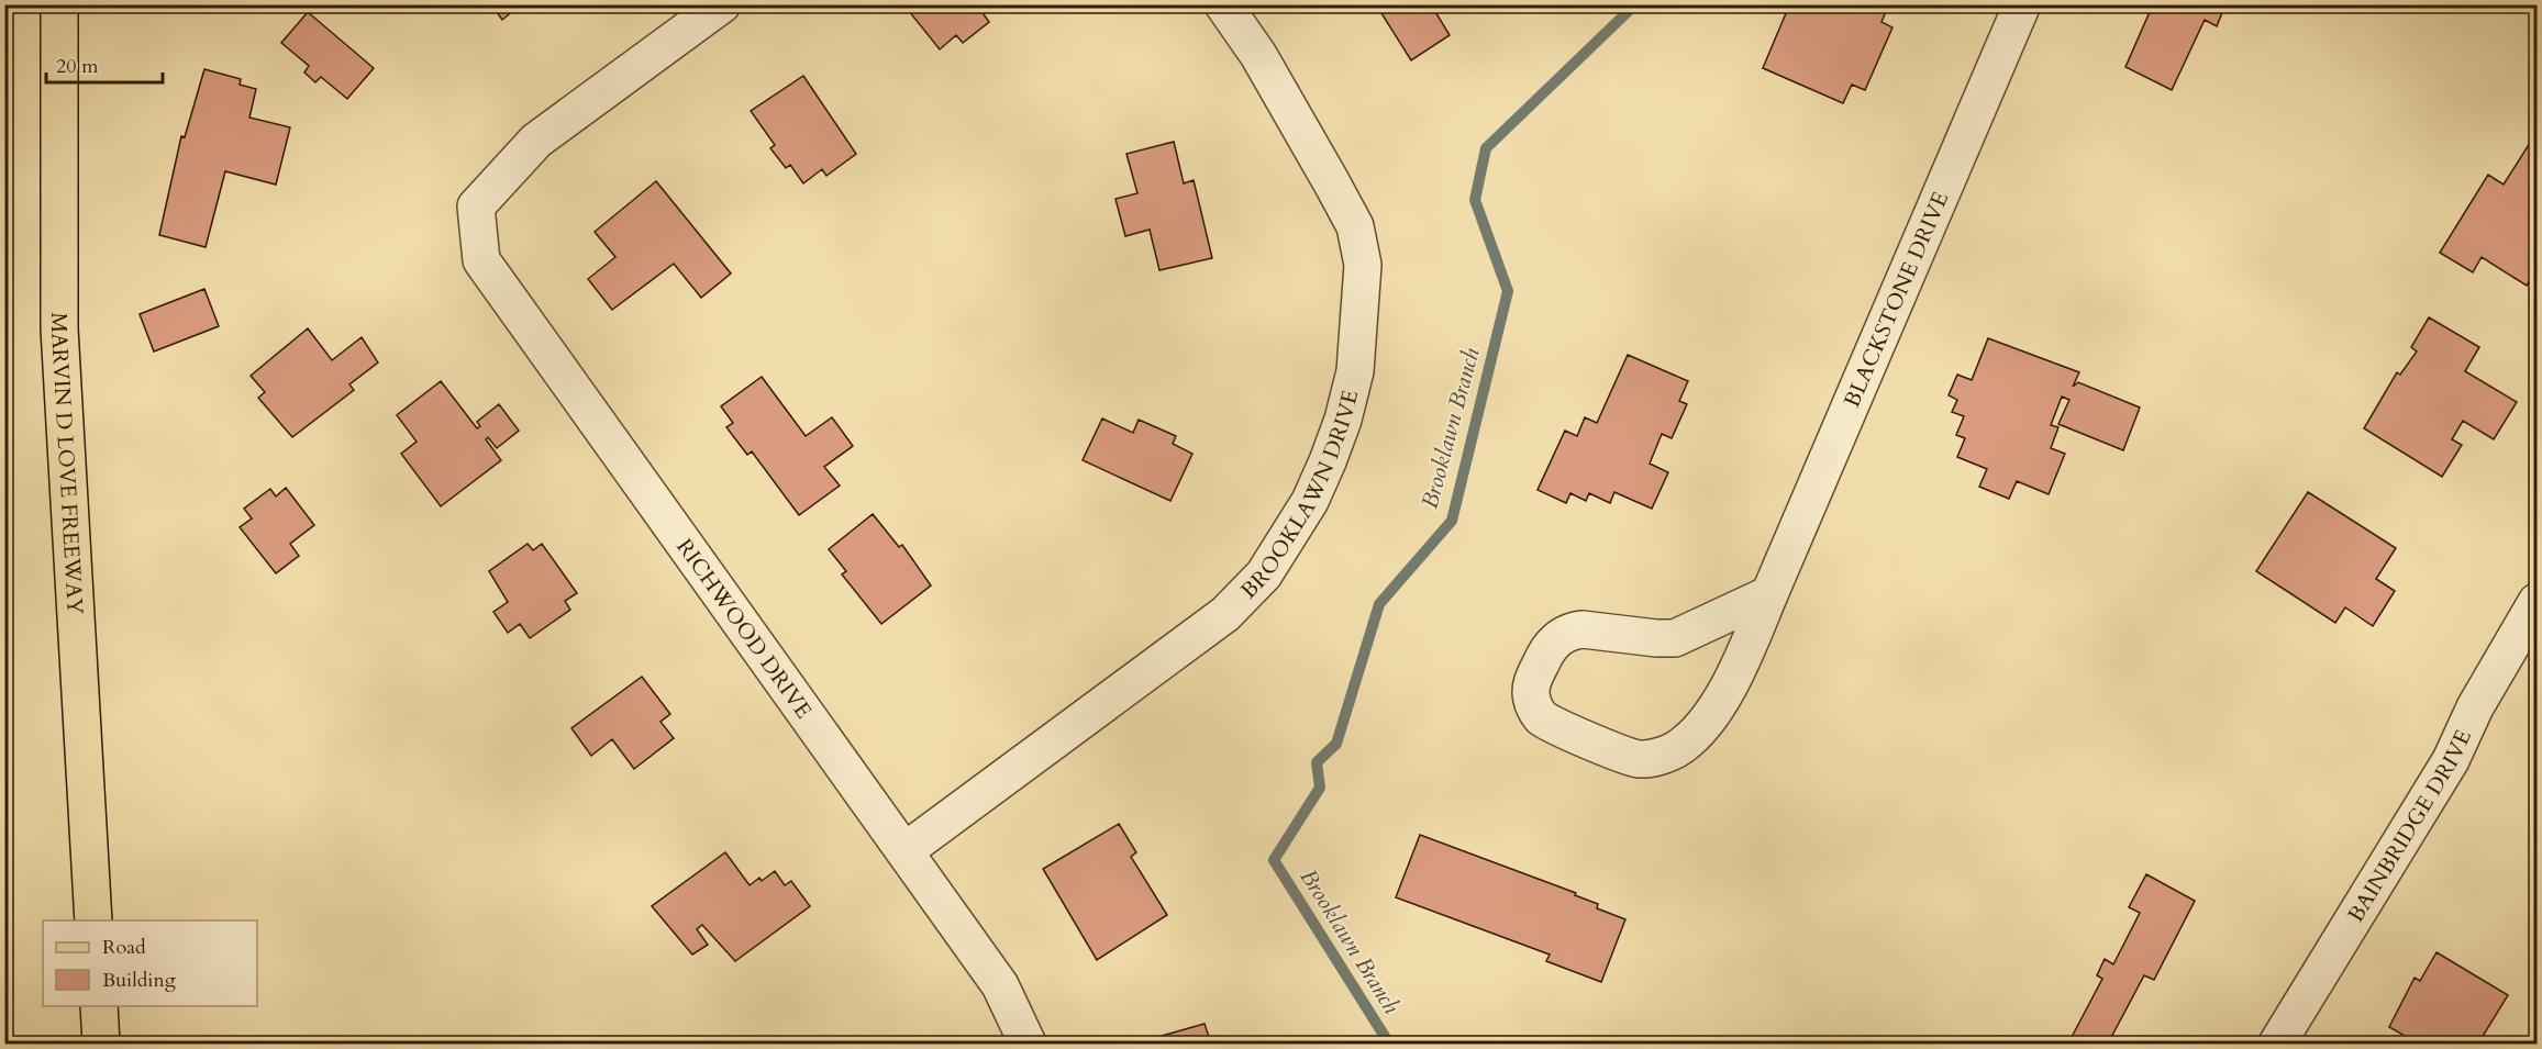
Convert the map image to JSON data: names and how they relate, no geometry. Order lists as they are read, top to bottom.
{
  "streets": {
    "main road": ["MARVIN D LOVE FREEWAY"],
    "street": [
      "BLACKSTONE DRIVE",
      "BROOKLAWN DRIVE",
      "RICHWOOD DRIVE",
      "BAINBRIDGE DRIVE"
    ]
  },
  "crossings": [
    ["BROOKLAWN DRIVE", "RICHWOOD DRIVE"]
  ],
  "water": ["Brooklawn Branch"],
  "legend": ["Road", "Building"],
  "scale_bar": "20 m"
}
